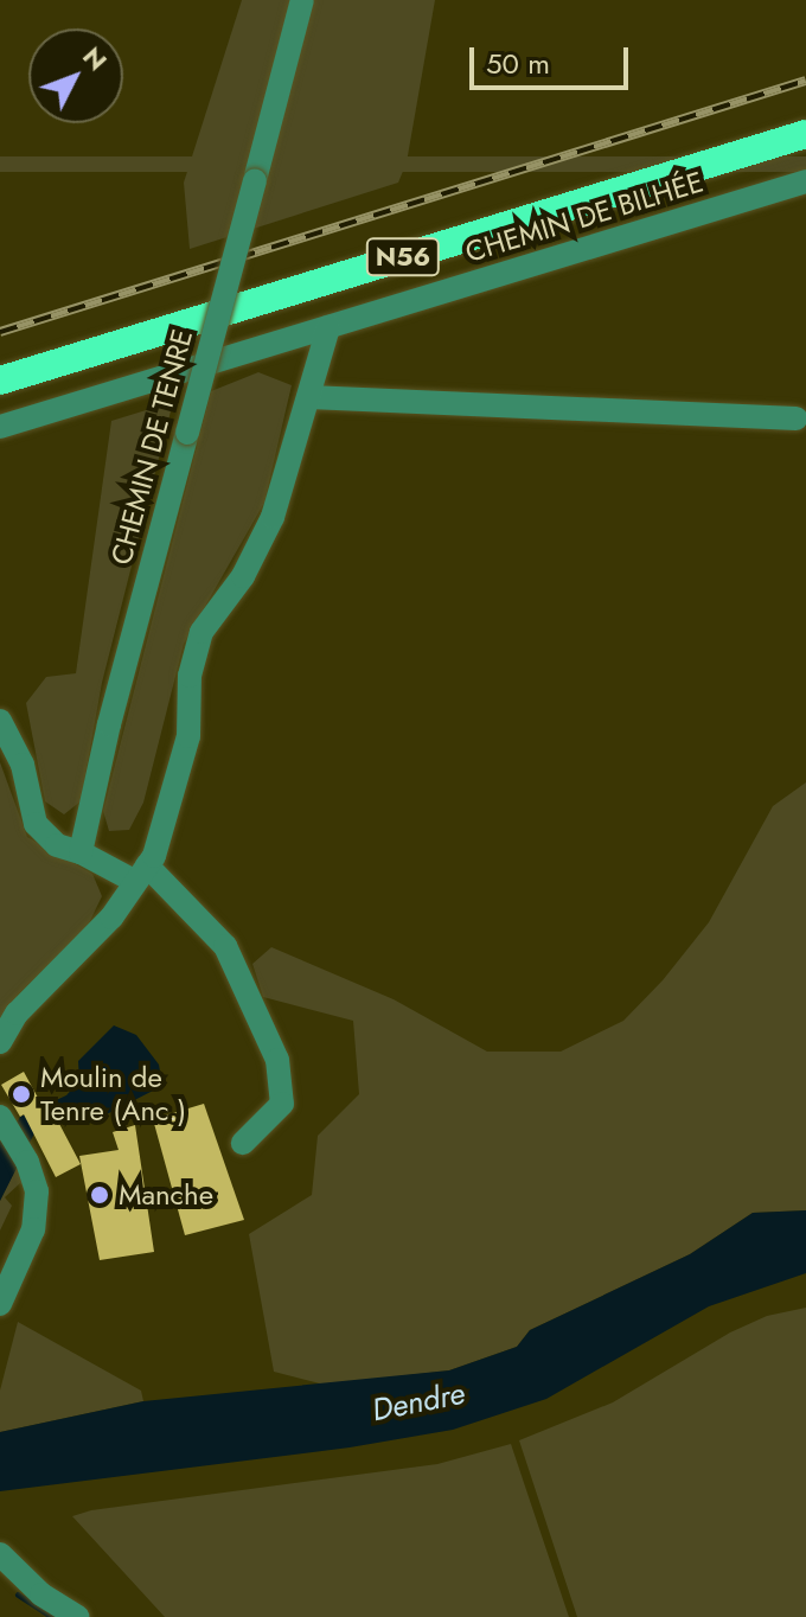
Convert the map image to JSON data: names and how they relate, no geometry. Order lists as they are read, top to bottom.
{
  "streets": {
    "highway": ["N56"],
    "street": ["CHEMIN DE BILHÉE", "CHEMIN DE TENRE"]
  },
  "water": ["Dendre"],
  "places": ["Moulin de Tenre (Anc.)", "Manche"],
  "scale_bar": "50 m",
  "north": "top right"
}
